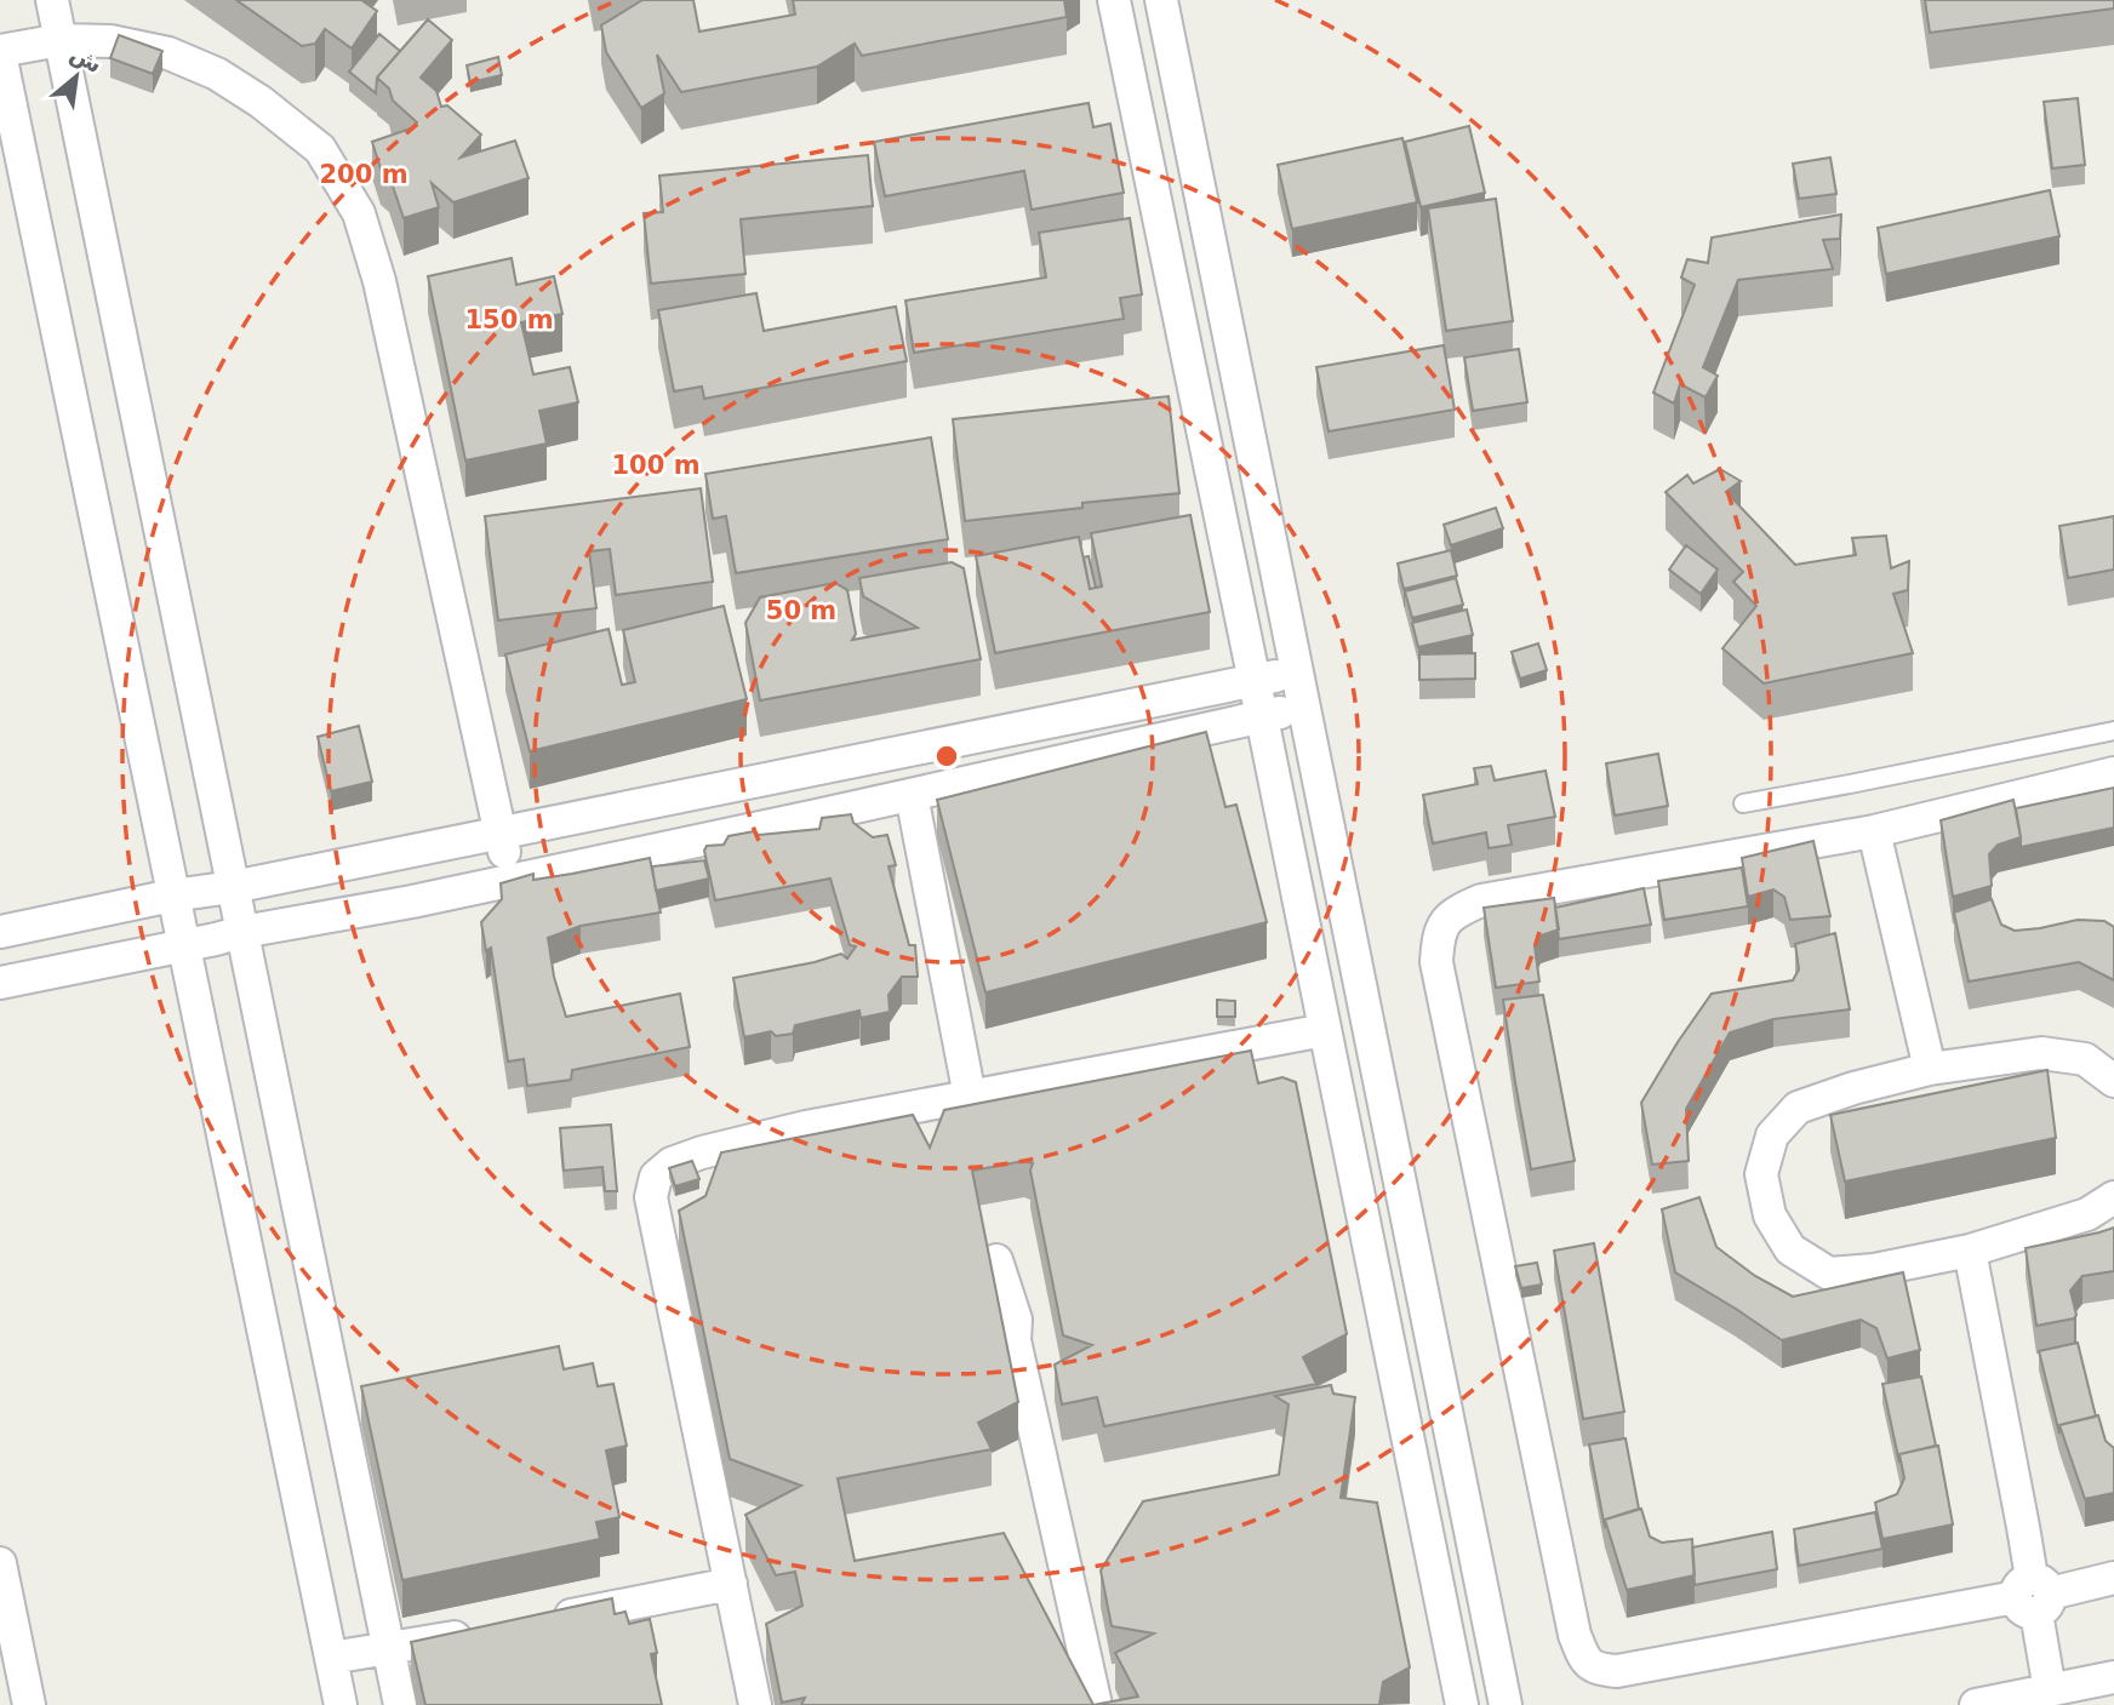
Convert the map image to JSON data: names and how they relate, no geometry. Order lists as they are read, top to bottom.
{
  "north": "top right",
  "rings": [
    "200 m",
    "150 m",
    "100 m",
    "50 m"
  ]
}
